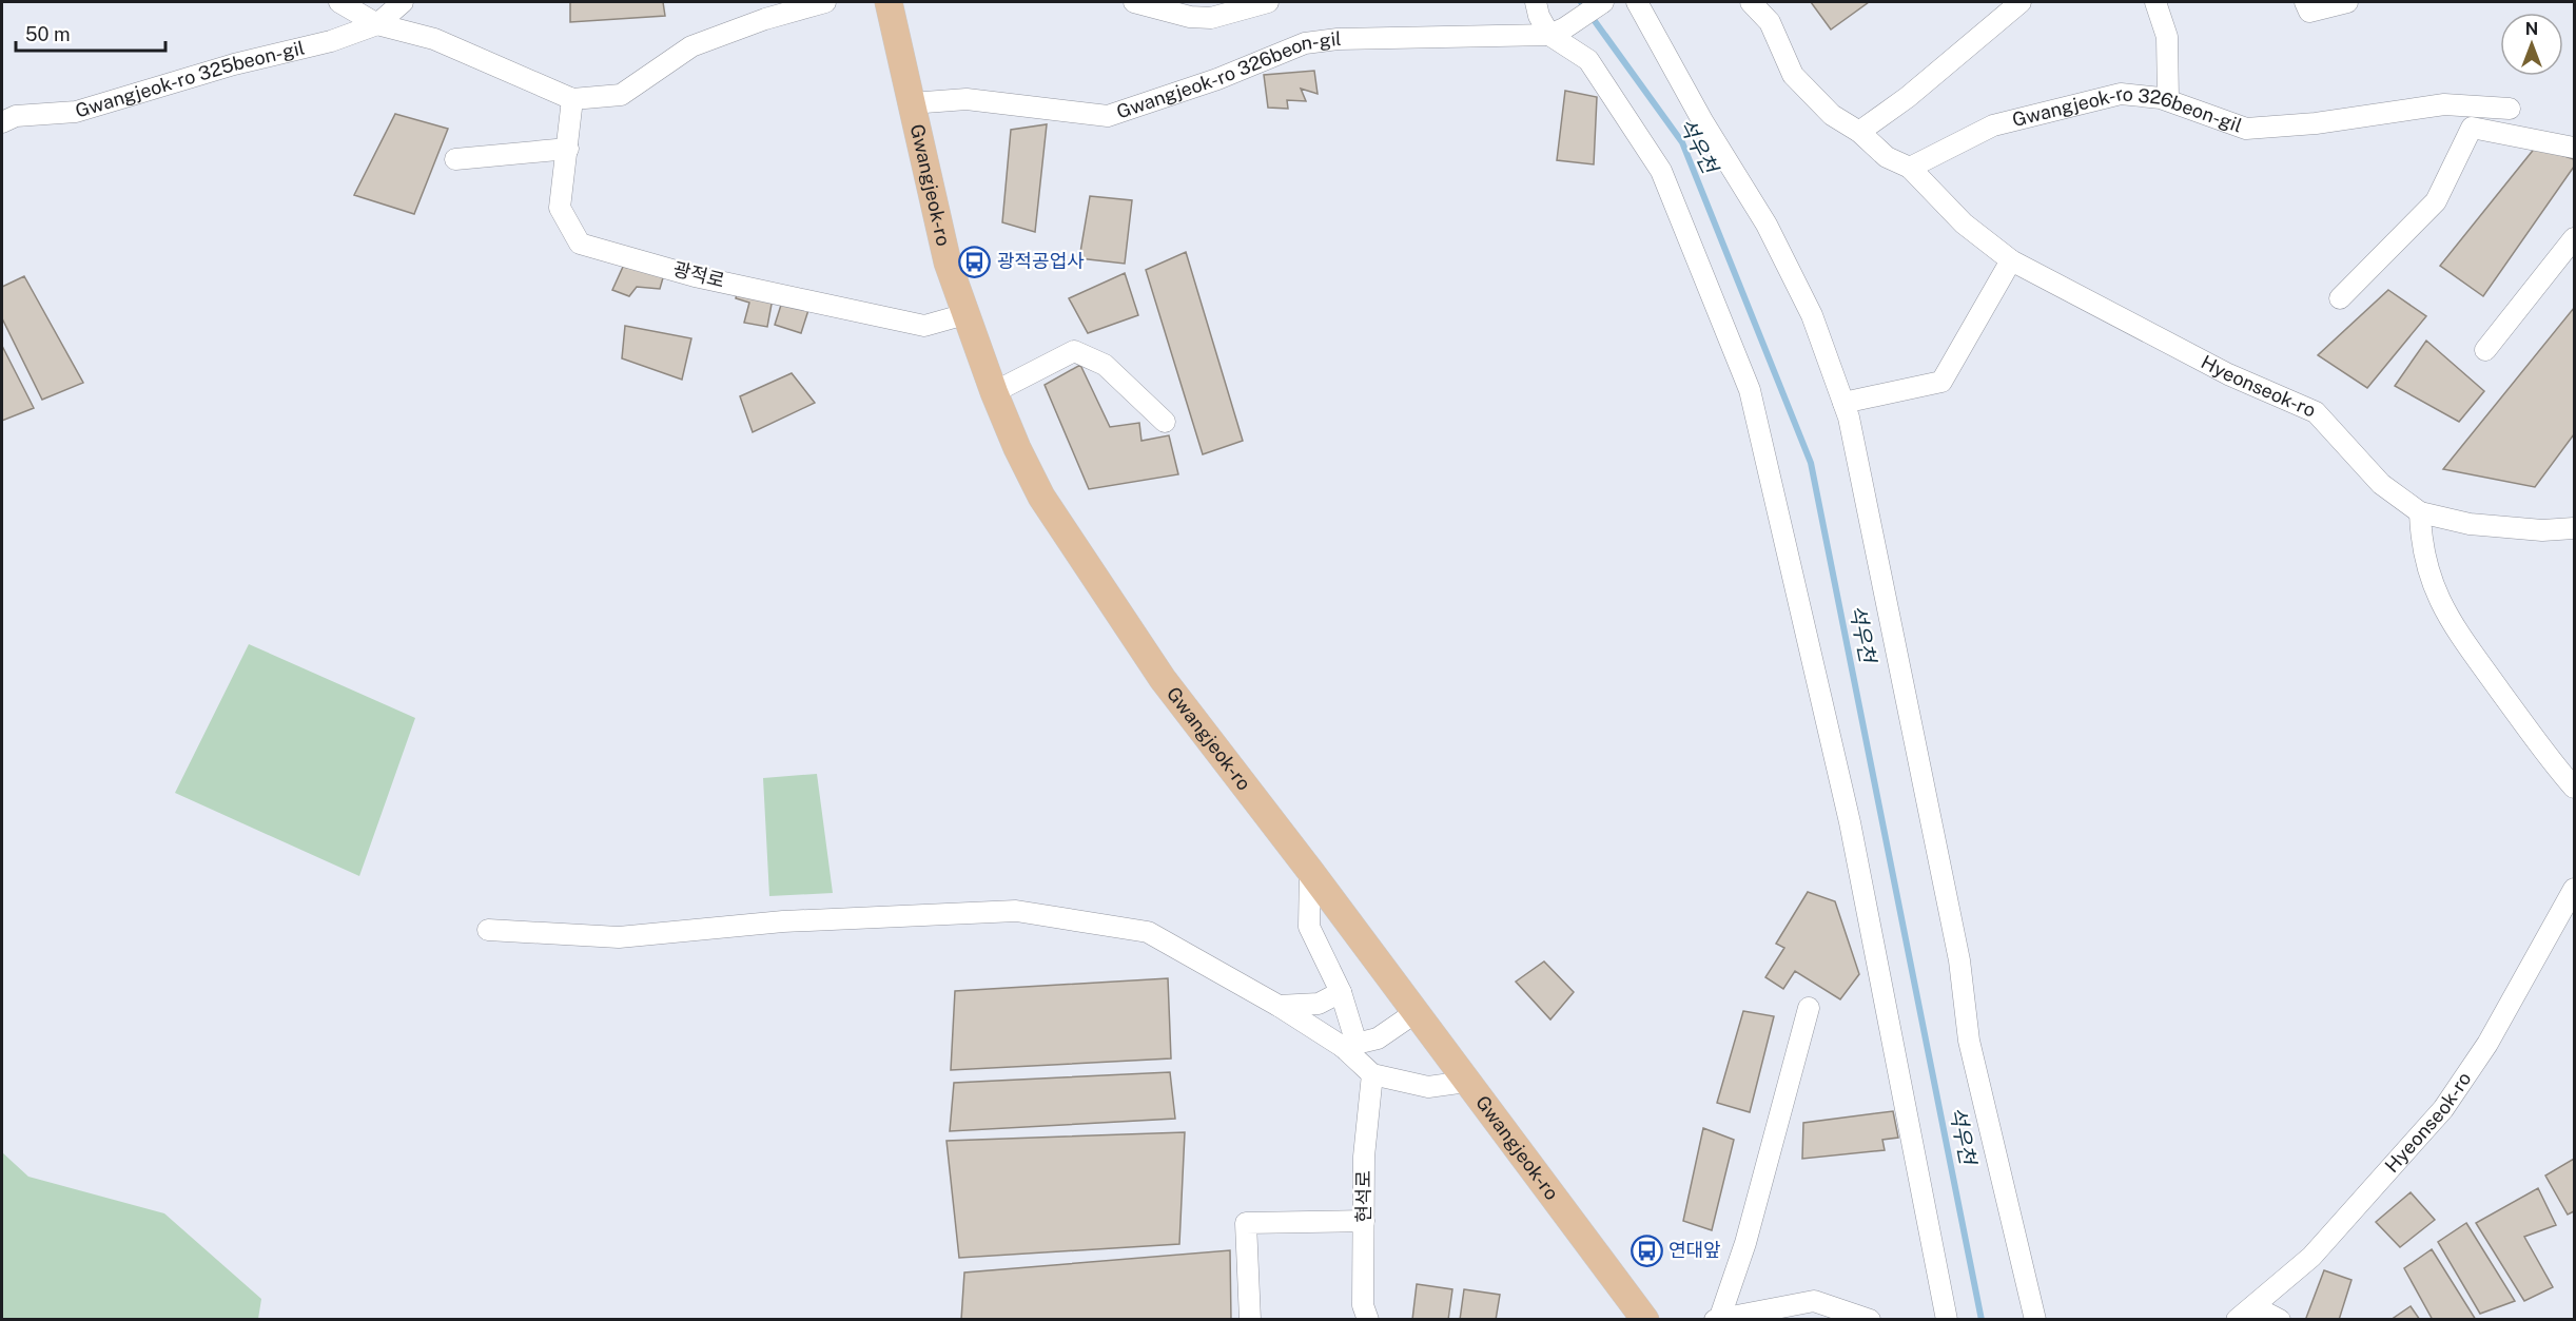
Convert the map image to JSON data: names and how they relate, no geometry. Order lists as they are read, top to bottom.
{
  "streets": {
    "main road": ["Gwangjeok-ro"],
    "street": [
      "Gwangjeok-ro 326beon-gil",
      "Gwangjeok-ro 325beon-gil",
      "광적로",
      "Hyeonseok-ro",
      "현석로"
    ]
  },
  "crossings": [
    ["Gwangjeok-ro 326beon-gil", "Gwangjeok-ro"],
    ["Gwangjeok-ro 326beon-gil", "Hyeonseok-ro"],
    ["Gwangjeok-ro", "광적로"]
  ],
  "water": ["석우천"],
  "places": {
    "bus stop": ["광적공업사", "연대앞"]
  },
  "scale_bar": "50 m",
  "north": "top"
}
